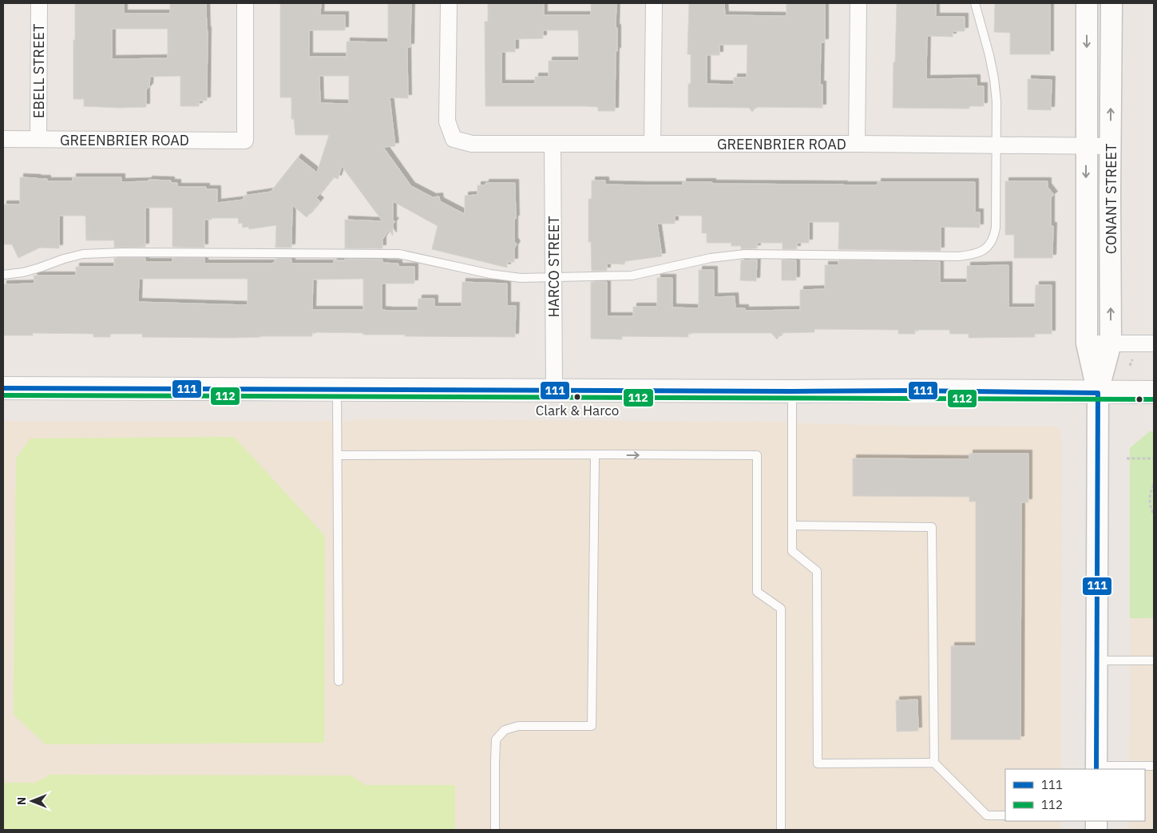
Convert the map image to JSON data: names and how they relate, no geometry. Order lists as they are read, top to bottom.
{
  "streets": {
    "street": [
      "EBELL STREET",
      "GREENBRIER ROAD",
      "CONANT STREET",
      "HARCO STREET"
    ]
  },
  "crossings": [
    ["EBELL STREET", "GREENBRIER ROAD"],
    ["GREENBRIER ROAD", "CONANT STREET"],
    ["GREENBRIER ROAD", "HARCO STREET"]
  ],
  "places": ["Clark & Harco"],
  "lines": ["transit line 111", "transit line 112"],
  "legend": ["111", "112"],
  "north": "left"
}
